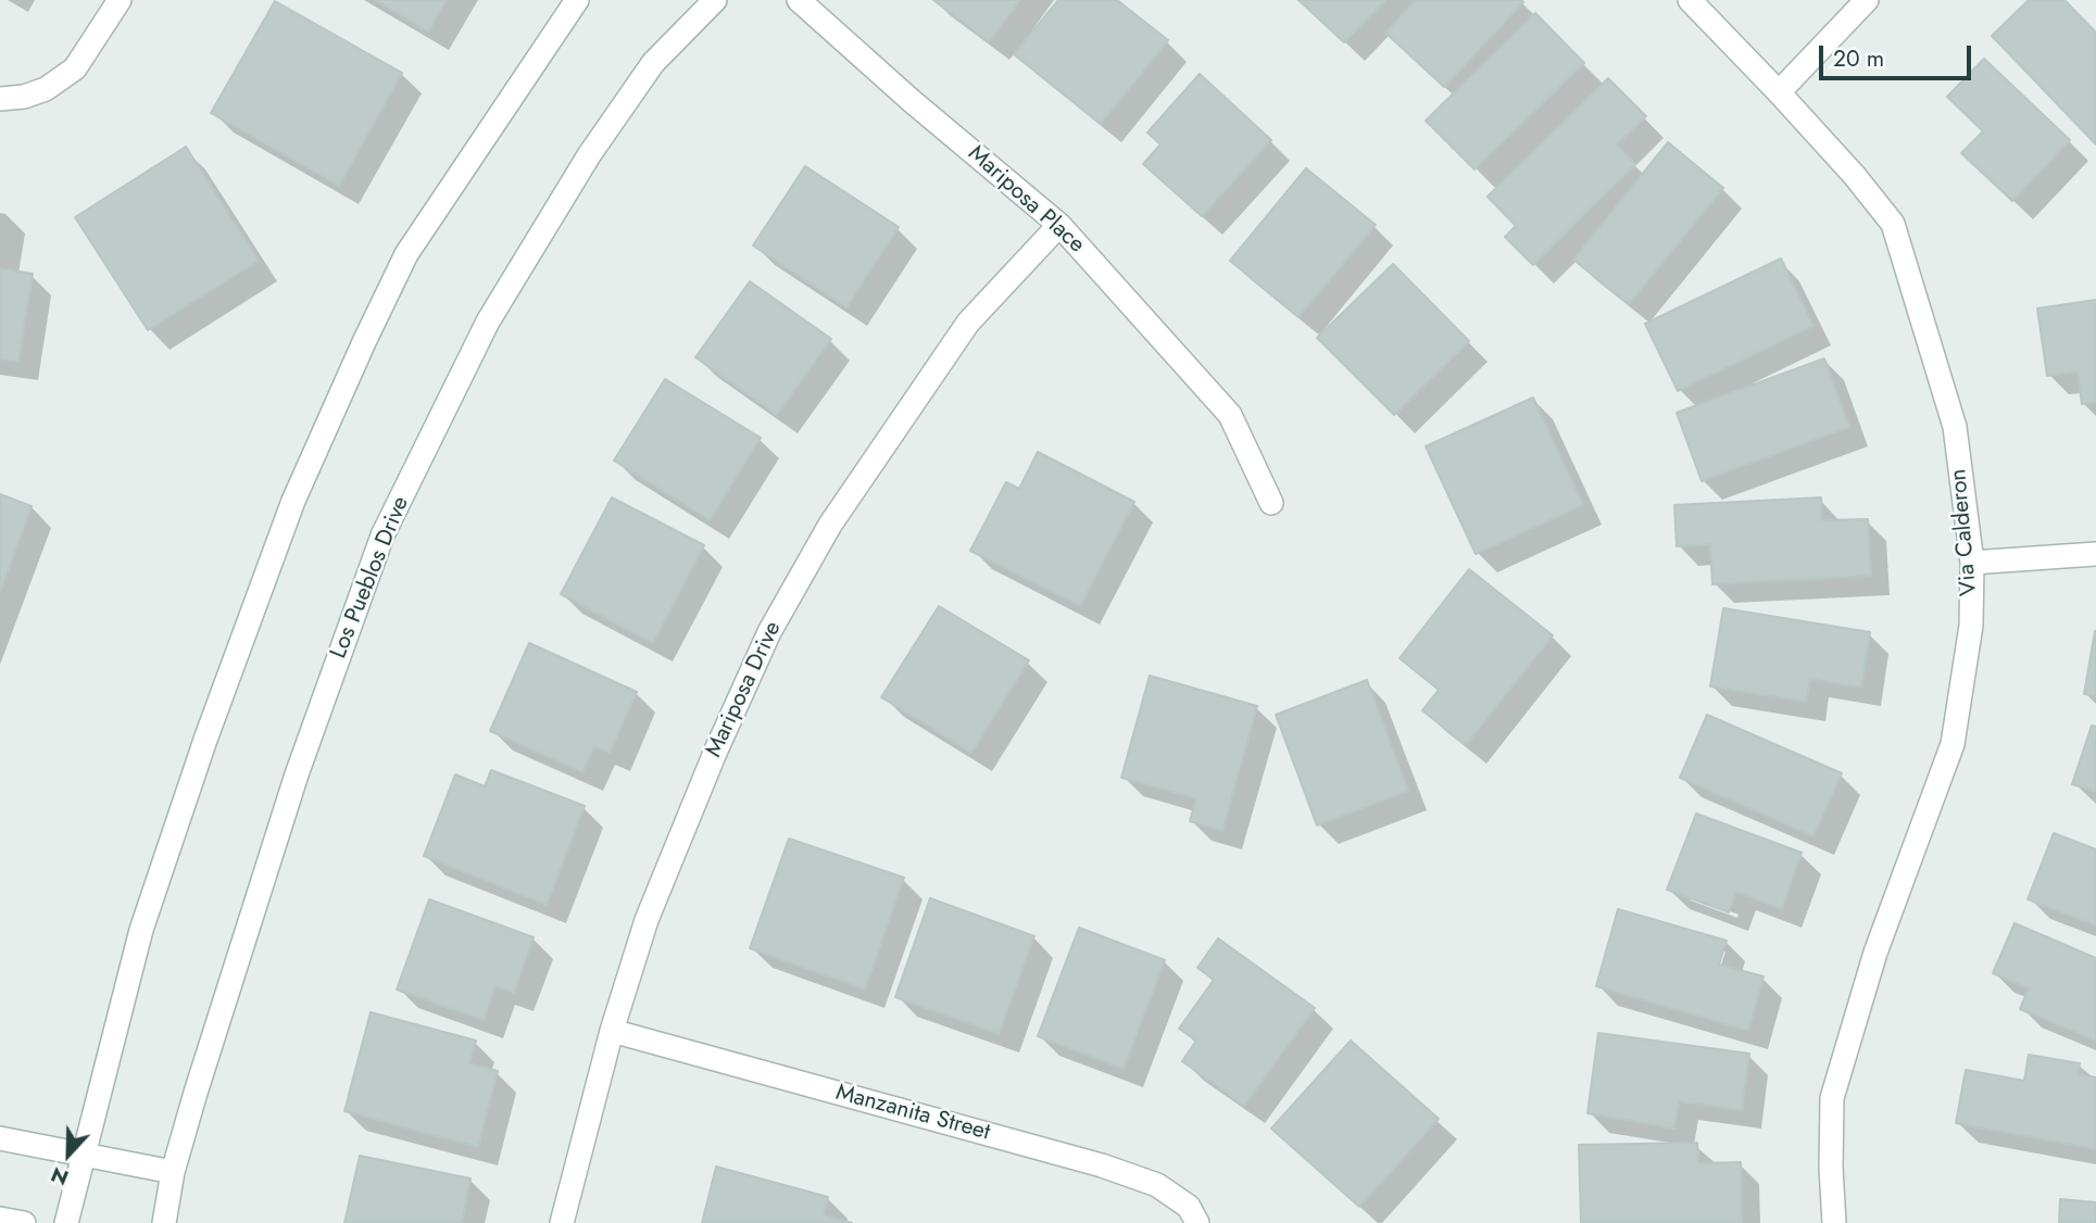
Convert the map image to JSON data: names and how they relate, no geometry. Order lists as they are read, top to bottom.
{
  "streets": {
    "street": [
      "Mariposa Place",
      "Via Calderon",
      "Los Pueblos Drive",
      "Mariposa Drive",
      "Manzanita Street"
    ]
  },
  "crossings": [
    ["Mariposa Place", "Mariposa Drive"],
    ["Mariposa Drive", "Manzanita Street"]
  ],
  "scale_bar": "20 m",
  "north": "bottom"
}
